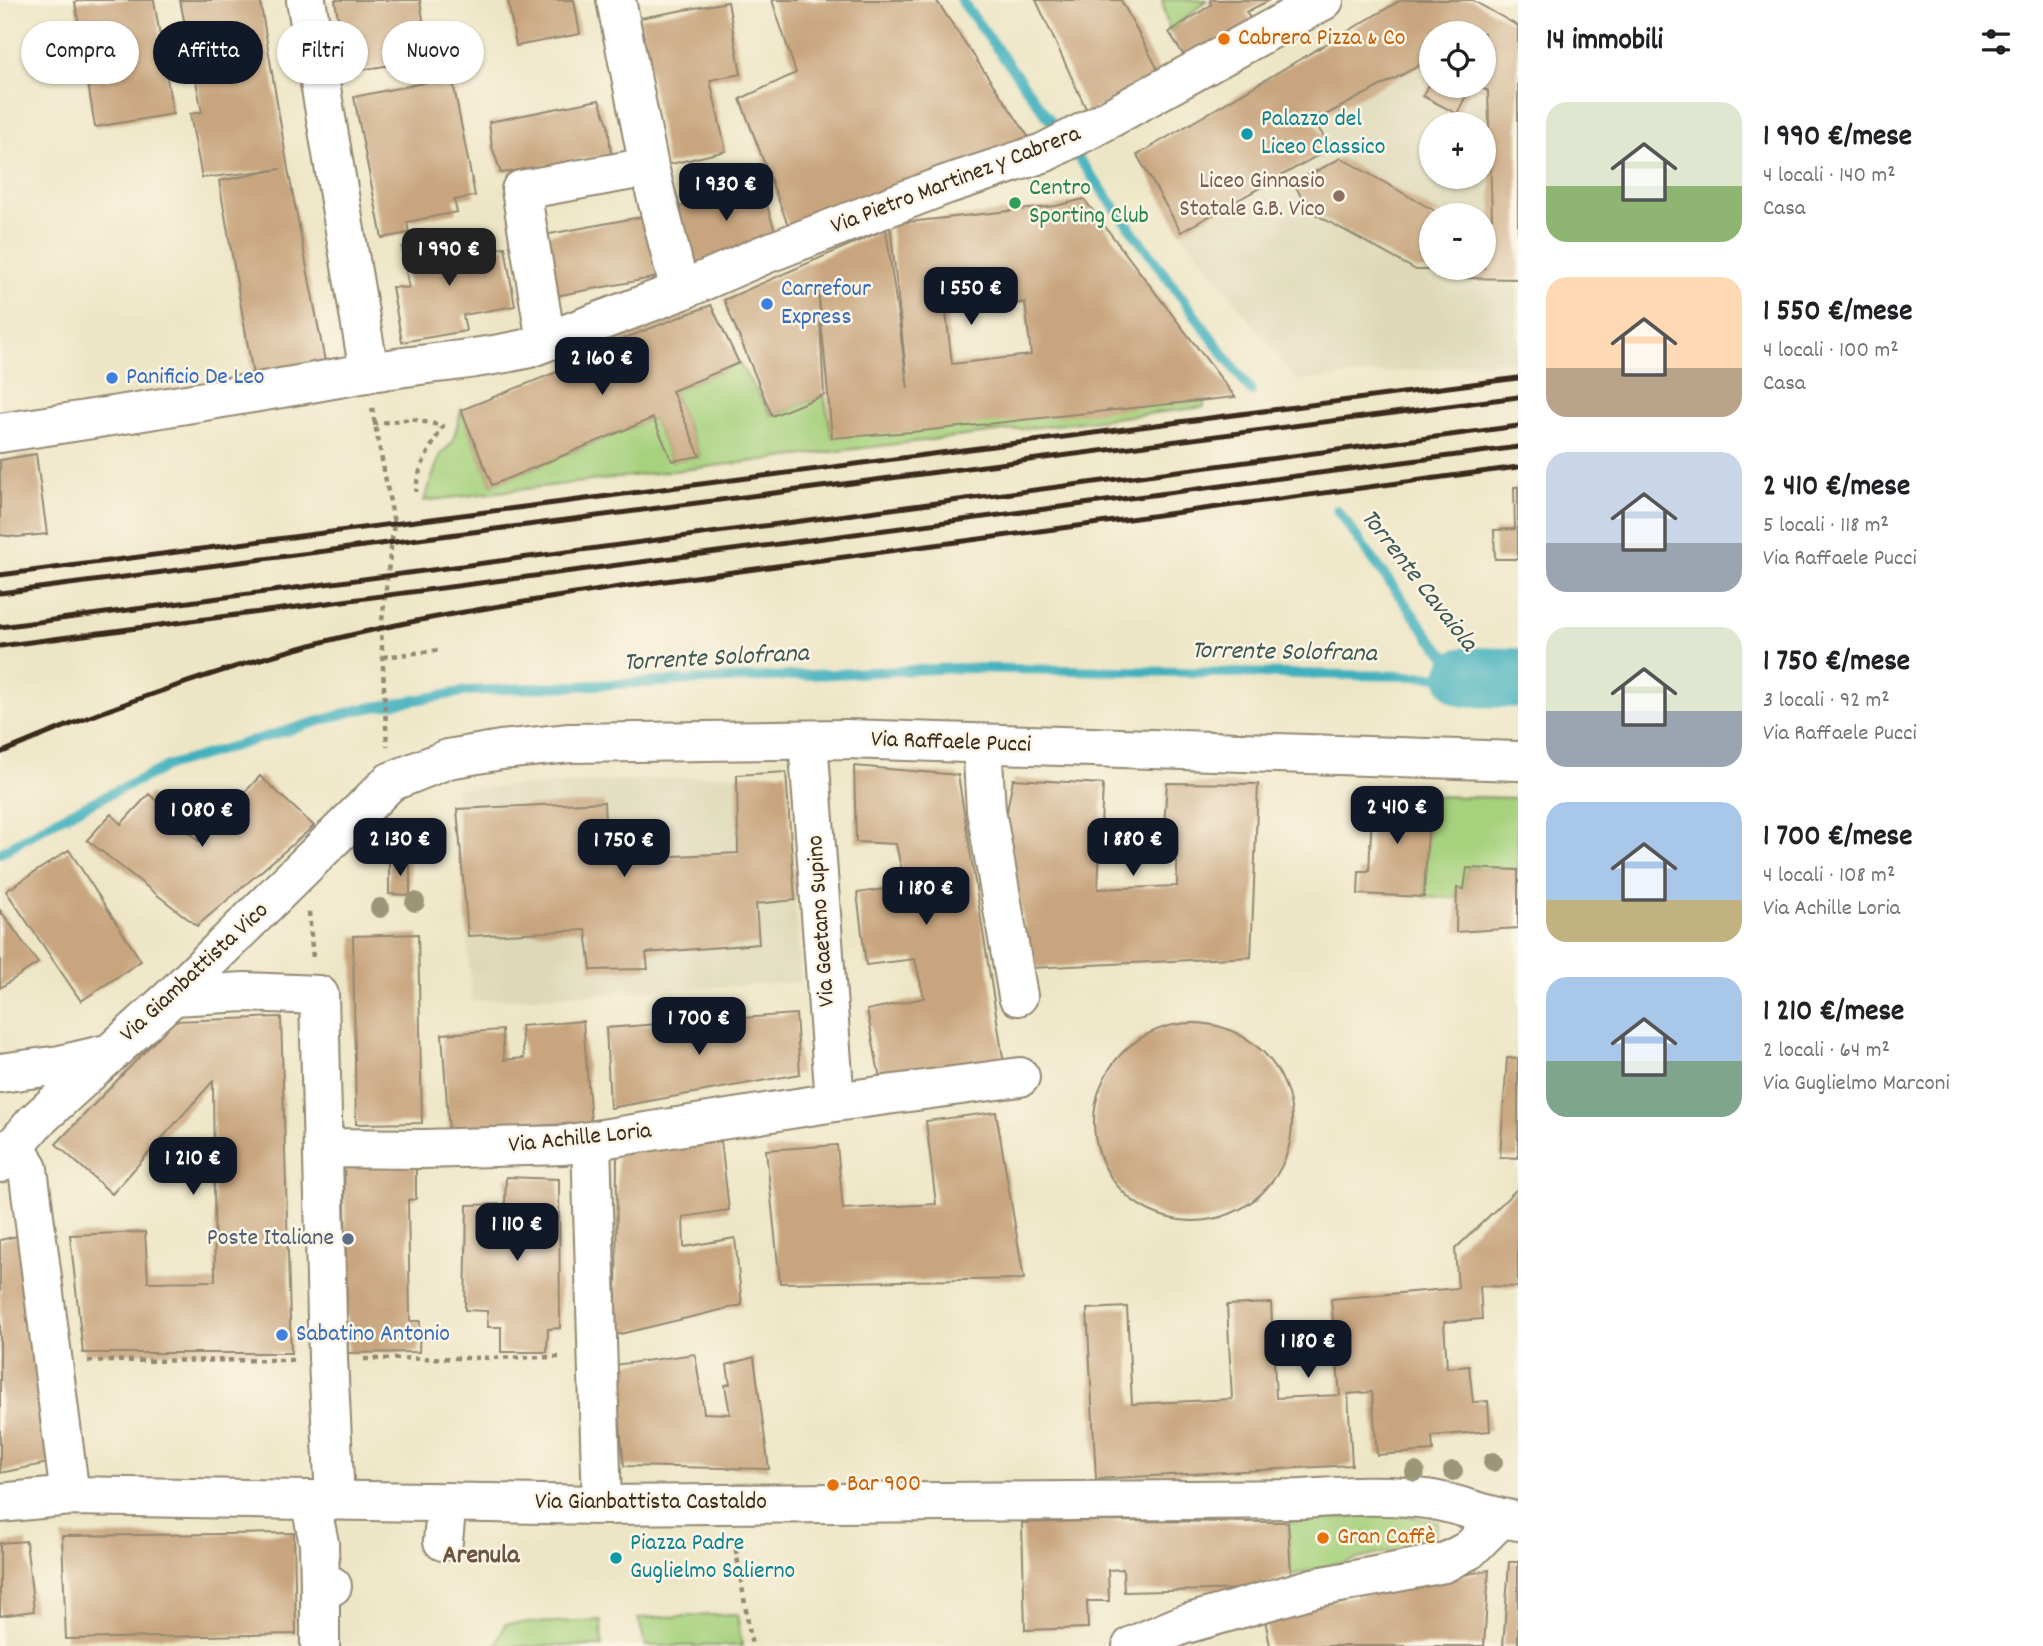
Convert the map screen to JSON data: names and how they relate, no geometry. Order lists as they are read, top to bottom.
{
  "streets": {
    "street": [
      "Via Pietro Martinez y Cabrera",
      "Via Raffaele Pucci",
      "Via Gaetano Supino",
      "Via Giambattista Vico",
      "Via Achille Loria",
      "Via Gianbattista Castaldo"
    ]
  },
  "crossings": [
    ["Via Raffaele Pucci", "Via Gaetano Supino"],
    ["Via Raffaele Pucci", "Via Giambattista Vico"],
    ["Via Gaetano Supino", "Via Achille Loria"]
  ],
  "districts": ["Arenula"],
  "water": ["Torrente Cavaiola", "Torrente Solofrana"],
  "places": [
    "Cabrera Pizza & Co",
    "Palazzo del Liceo Classico",
    "Liceo Ginnasio Statale G.B. Vico",
    "Centro Sporting Club",
    "Carrefour Express",
    "Panificio De Leo",
    "Poste Italiane",
    "Sabatino Antonio",
    "Bar 900",
    "Gran Caffè",
    "Piazza Padre Guglielmo Salierno"
  ],
  "page": {
    "heading": "14 immobili",
    "map_buttons": ["+", "−"],
    "chip": [
      "Compra",
      "Affitta",
      "Filtri",
      "Nuovo"
    ],
    "list": [
      {
        "name": "1 990 €/mese",
        "note": "4 locali · 140 m² · Casa"
      },
      {
        "name": "1 550 €/mese",
        "note": "4 locali · 100 m² · Casa"
      },
      {
        "name": "2 410 €/mese",
        "note": "5 locali · 118 m² · Via Raffaele Pucci"
      },
      {
        "name": "1 750 €/mese",
        "note": "3 locali · 92 m² · Via Raffaele Pucci"
      },
      {
        "name": "1 700 €/mese",
        "note": "4 locali · 108 m² · Via Achille Loria"
      },
      {
        "name": "1 210 €/mese",
        "note": "2 locali · 64 m² · Via Guglielmo Marconi"
      }
    ],
    "price": [
      "1 930 €",
      "1 990 €",
      "1 550 €",
      "2 160 €",
      "2 410 €",
      "1 080 €",
      "2 130 €",
      "1 880 €",
      "1 750 €",
      "1 180 €",
      "1 700 €",
      "1 210 €",
      "1 110 €",
      "1 180 €"
    ]
  }
}
